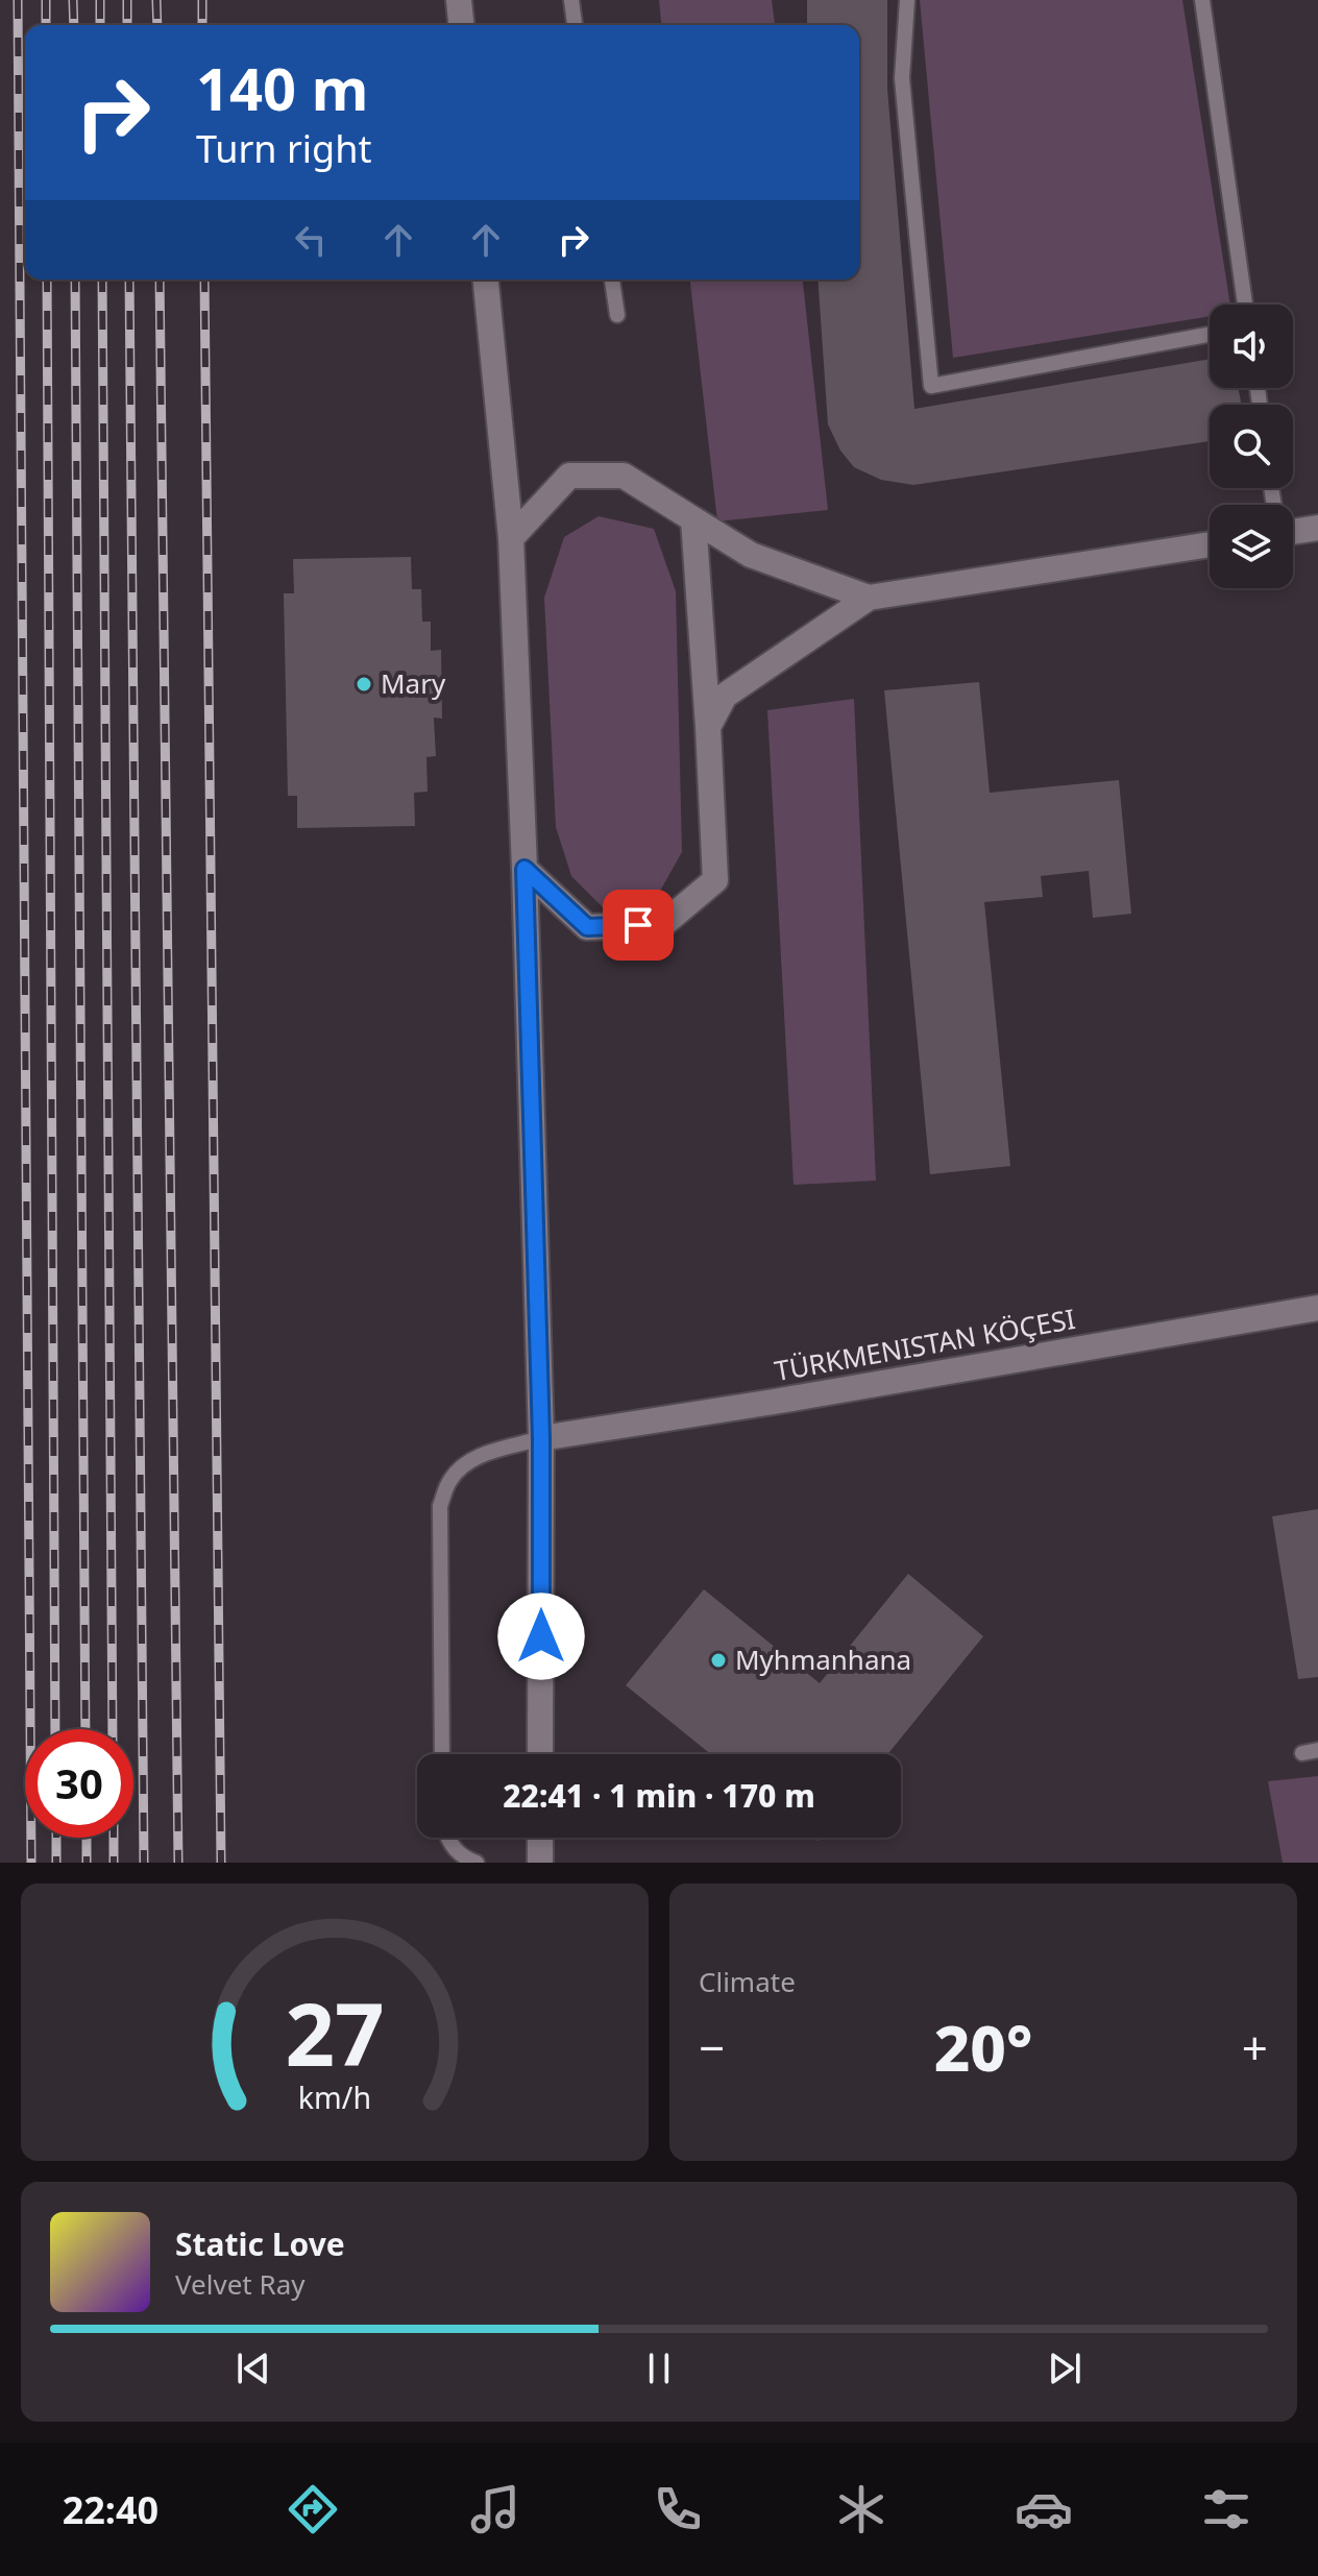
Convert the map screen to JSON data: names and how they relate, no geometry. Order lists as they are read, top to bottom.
{
  "streets": {
    "street": ["TÜRKMENISTAN KÖÇESI"]
  },
  "places": ["Mary", "Myhmanhana"],
  "page": {
    "turn": ["140 m", "Turn right"],
    "limit": "30",
    "trip": "22:41 · 1 min · 170 m",
    "tile": "Climate",
    "heat": ["−", "20°", "+"],
    "song": ["Static Love", "Velvet Ray"],
    "tabs": "22:40",
    "gauge": ["27", "km/h"]
  }
}
